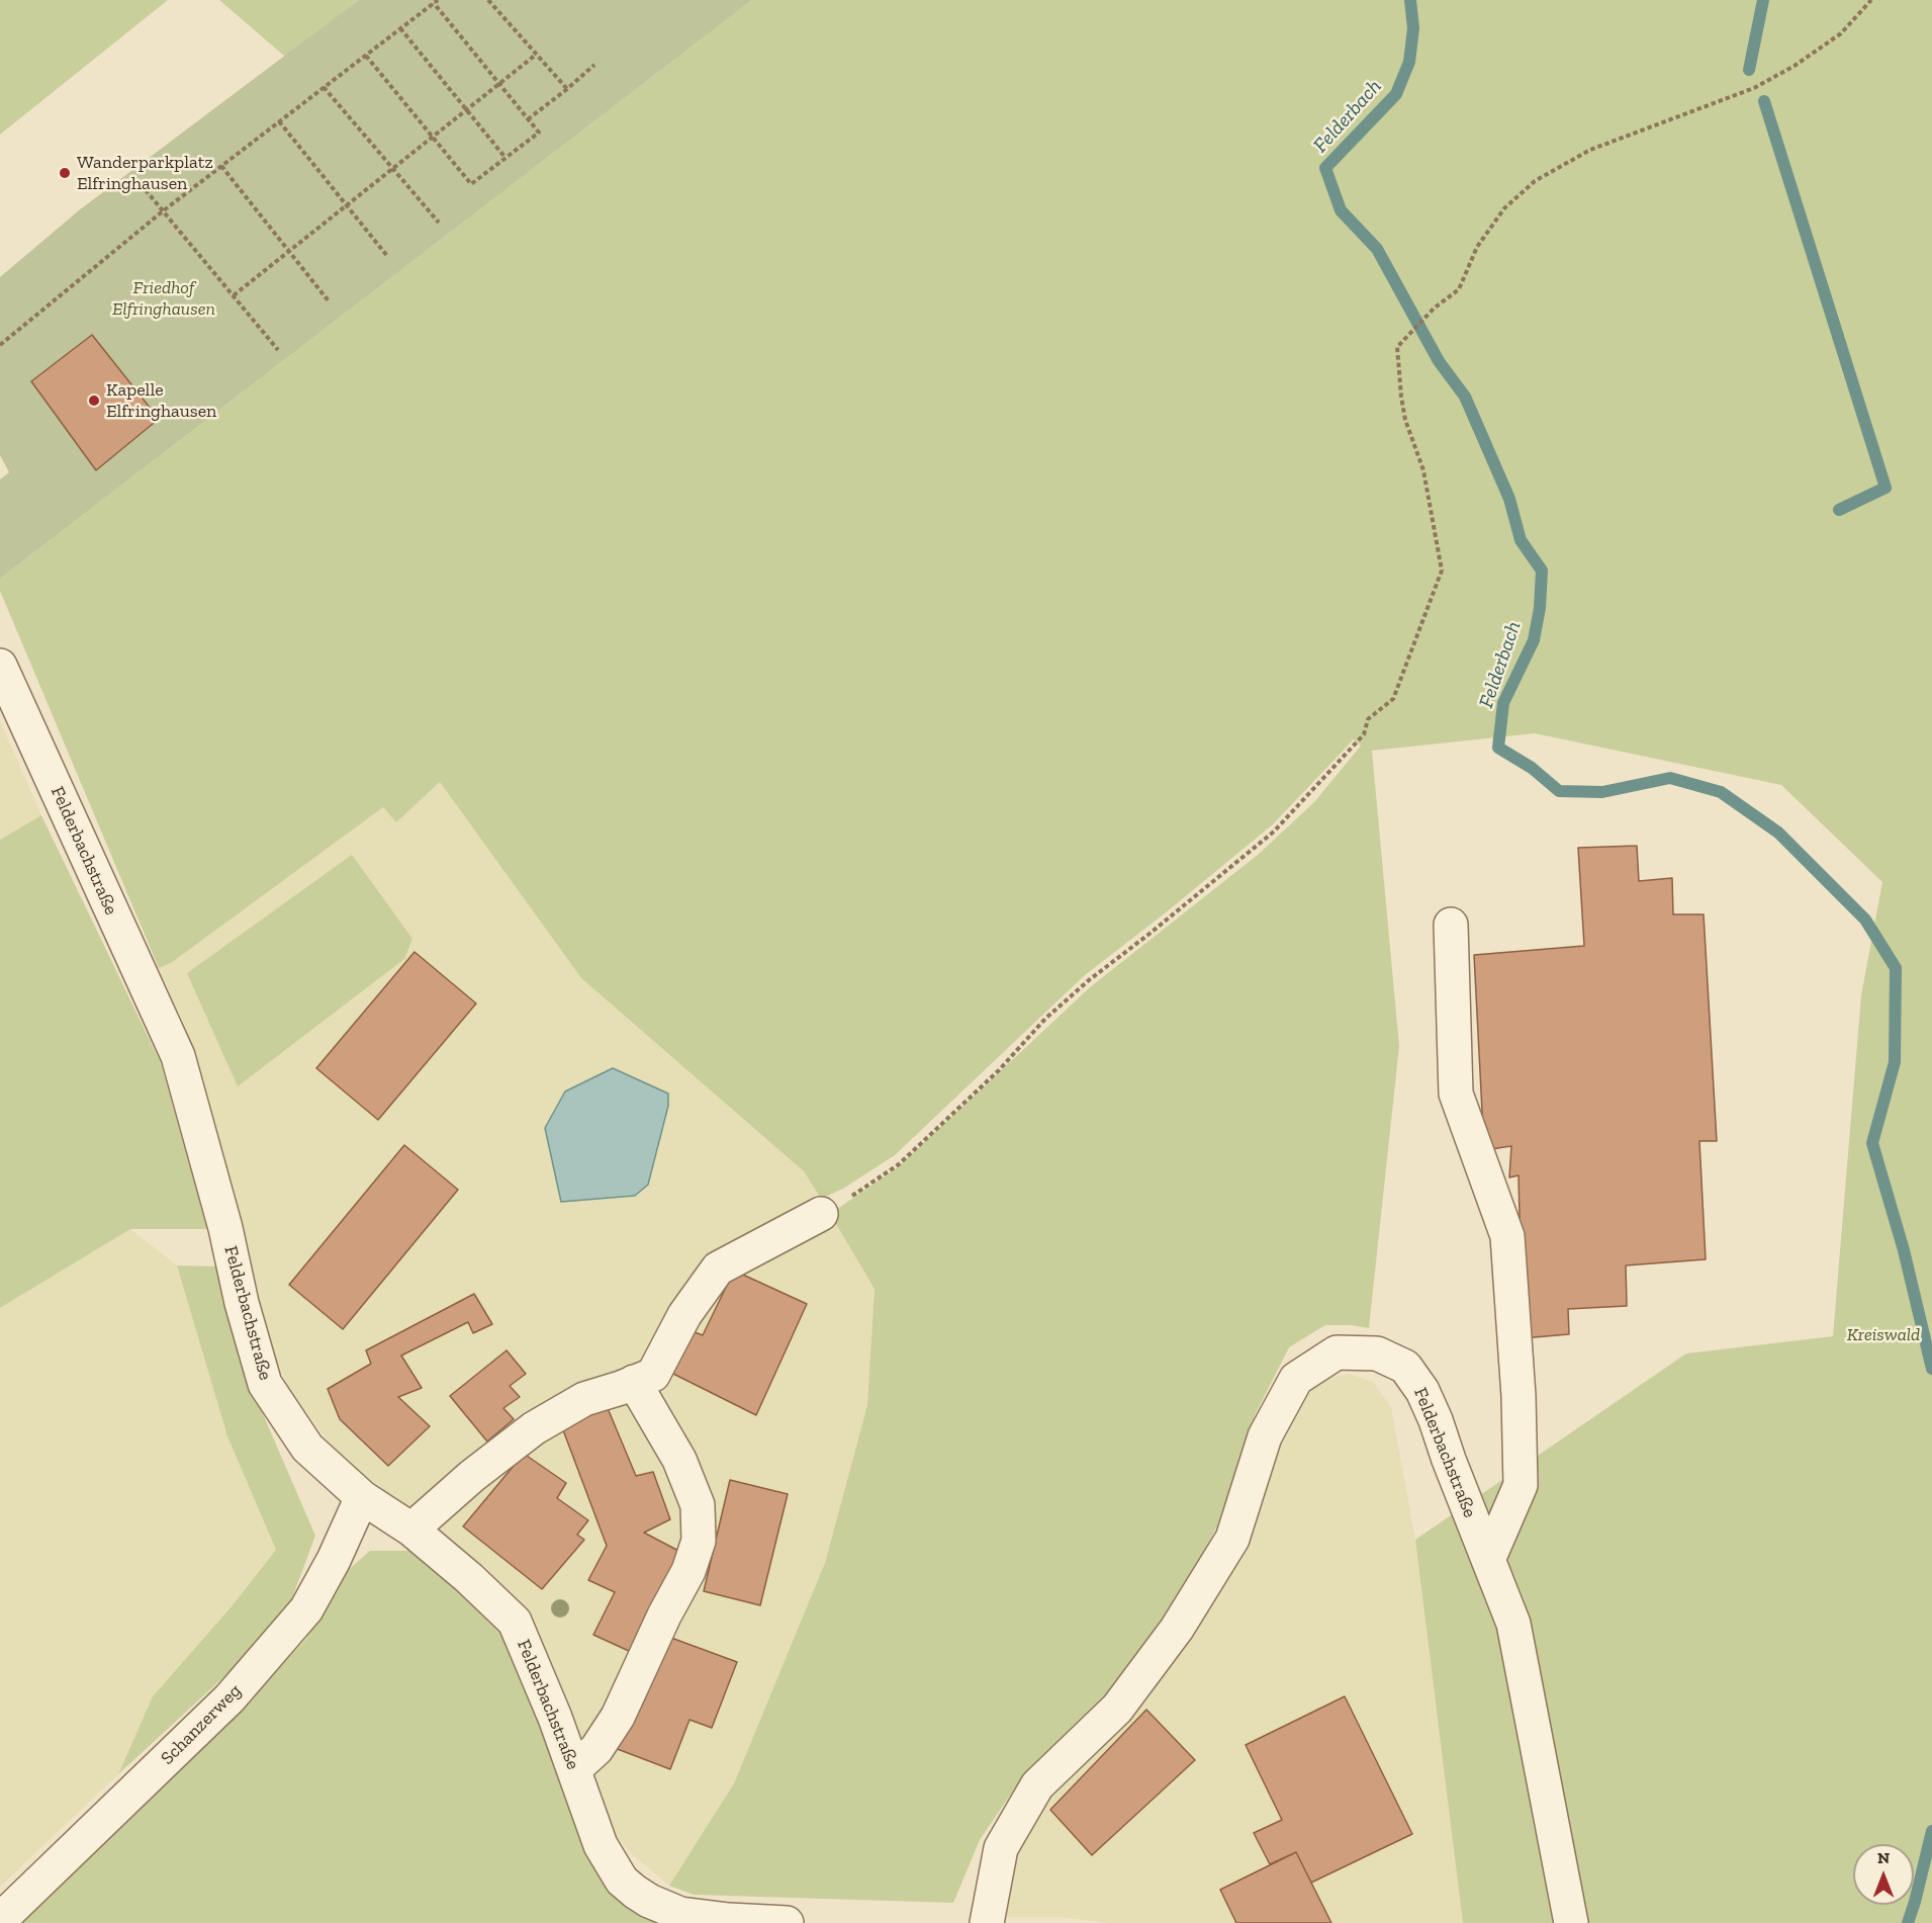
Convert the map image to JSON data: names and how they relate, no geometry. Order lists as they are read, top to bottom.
{
  "streets": {
    "street": ["Felderbachstraße", "Schanzerweg"]
  },
  "crossings": [
    ["Felderbachstraße", "Schanzerweg"]
  ],
  "water": ["Felderbach"],
  "parks": ["Friedhof Elfringhausen", "Kreiswald"],
  "places": ["Wanderparkplatz Elfringhausen", "Kapelle Elfringhausen"],
  "north": "top"
}
